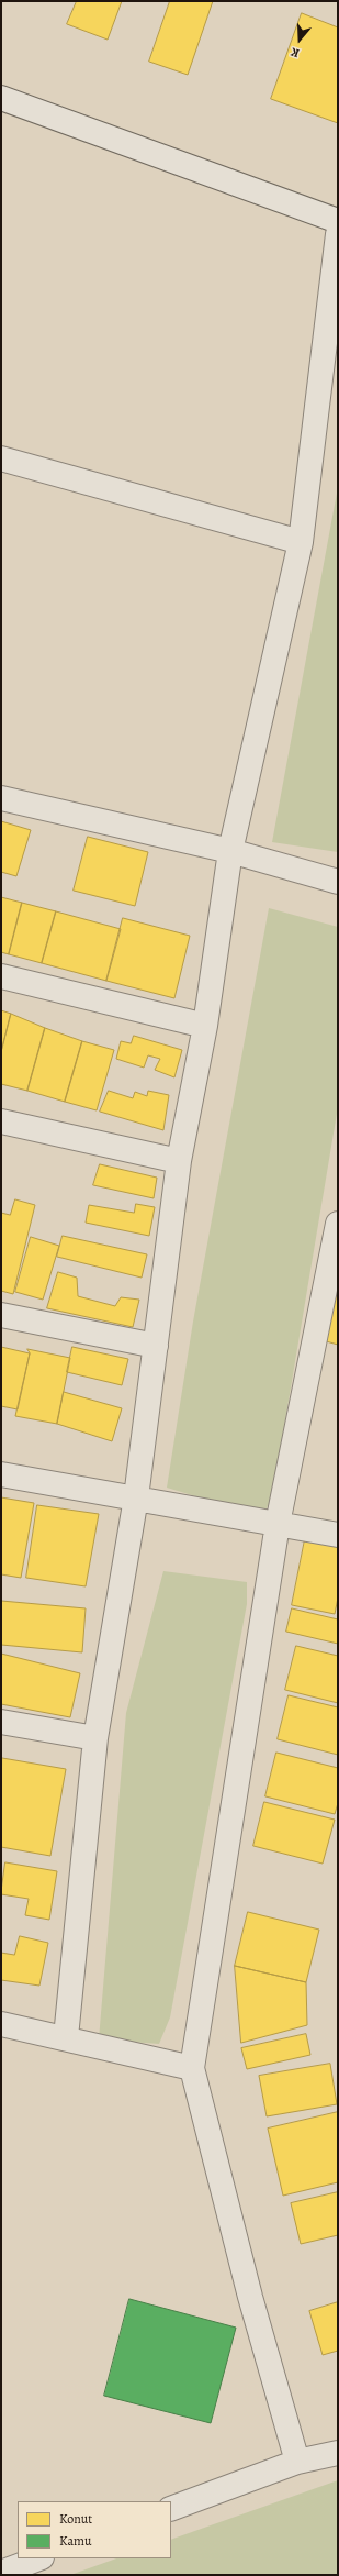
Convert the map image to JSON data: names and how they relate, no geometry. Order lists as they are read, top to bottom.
{
  "legend": ["Konut", "Kamu"],
  "north": "bottom"
}
